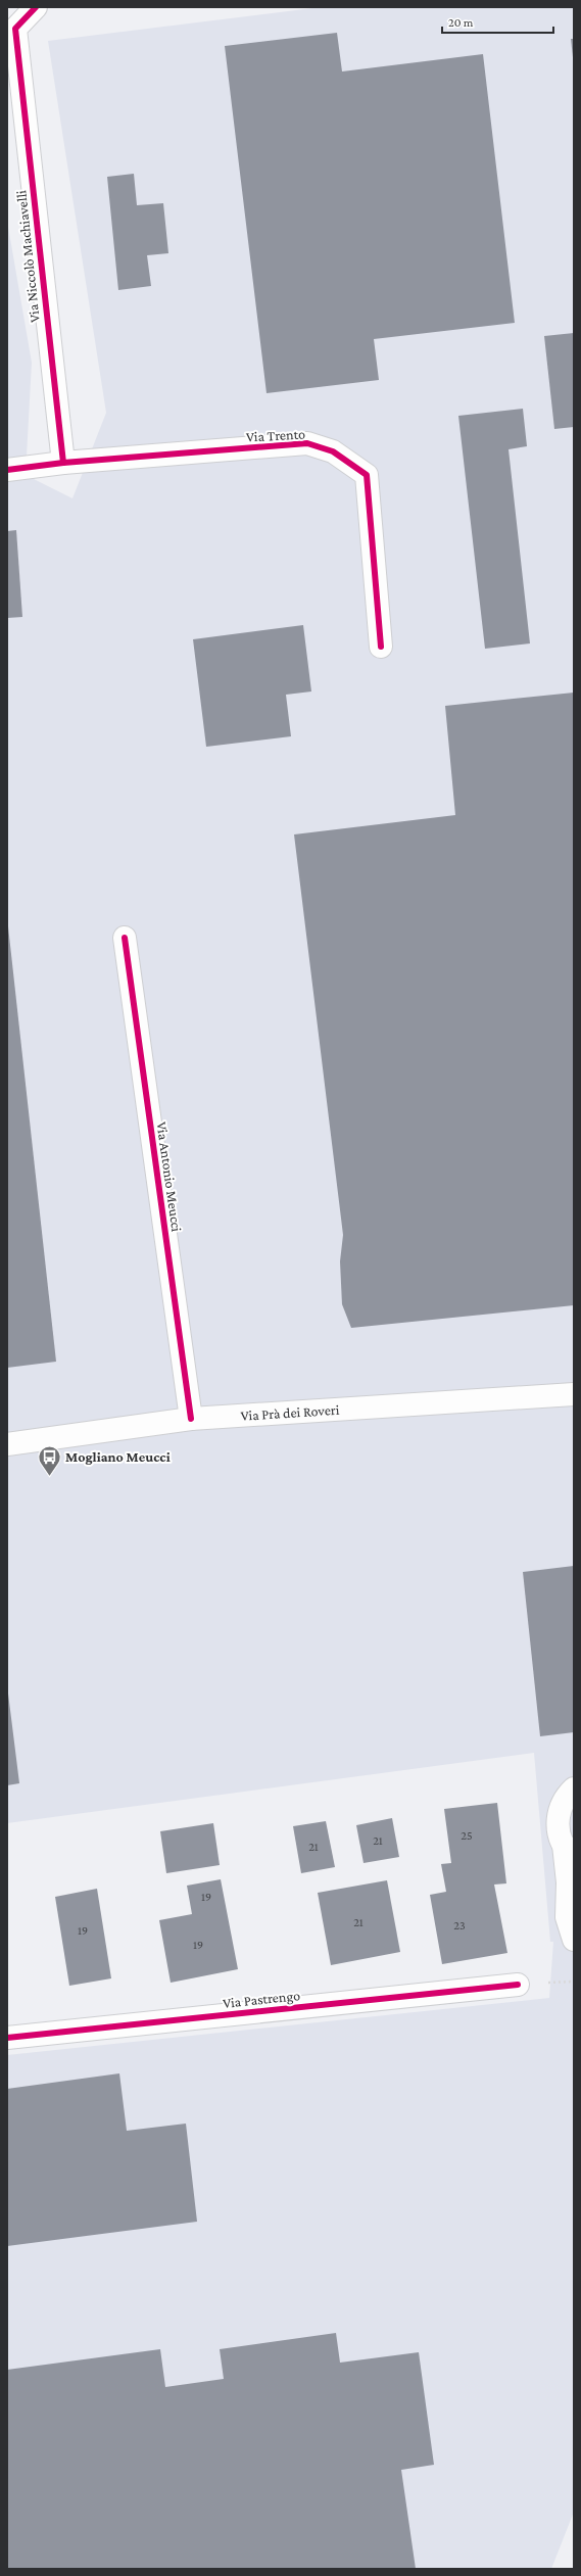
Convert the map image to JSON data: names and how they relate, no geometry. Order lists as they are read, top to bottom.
{
  "streets": {
    "street": [
      "Via Niccolò Machiavelli",
      "Via Trento",
      "Via Antonio Meucci",
      "Via Prà dei Roveri",
      "Via Pastrengo"
    ]
  },
  "crossings": [
    ["Via Niccolò Machiavelli", "Via Trento"],
    ["Via Antonio Meucci", "Via Prà dei Roveri"]
  ],
  "places": {
    "bus stop": ["Mogliano Meucci"]
  },
  "house_numbers": [
    "25",
    "21",
    "21",
    "19",
    "21",
    "23",
    "19",
    "19"
  ],
  "scale_bar": "20 m"
}
